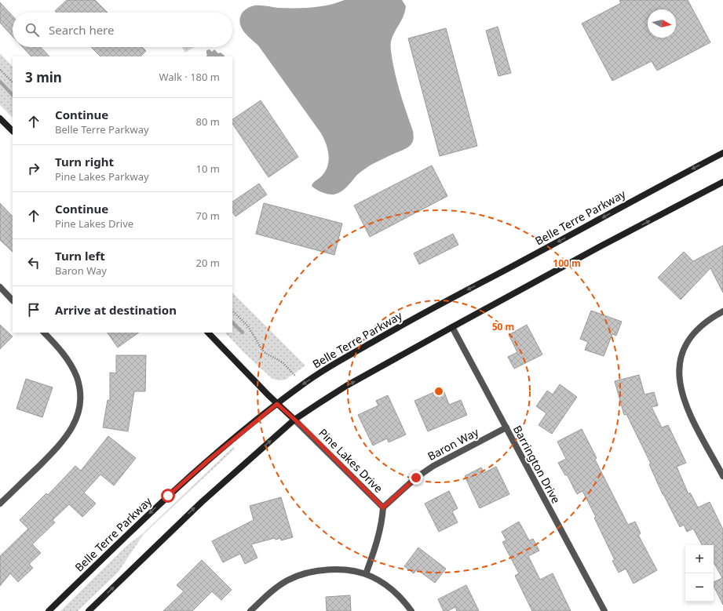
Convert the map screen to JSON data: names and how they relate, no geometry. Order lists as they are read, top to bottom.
{
  "streets": {
    "main road": ["Belle Terre Parkway"],
    "street": ["Baron Way", "Pine Lakes Drive", "Barrington Drive"]
  },
  "crossings": [
    ["Baron Way", "Pine Lakes Drive"],
    ["Baron Way", "Barrington Drive"]
  ],
  "north": "right",
  "page": {
    "search": "Search here",
    "heading": ["3 min", "Walk · 180 m"],
    "list": [
      ["Continue", "Belle Terre Parkway", "80 m"],
      ["Turn right", "Pine Lakes Parkway", "10 m"],
      ["Continue", "Pine Lakes Drive", "70 m"],
      ["Turn left", "Baron Way", "20 m"],
      "Arrive at destination"
    ],
    "map_buttons": ["+", "−"]
  },
  "rings": ["100 m", "50 m"]
}
